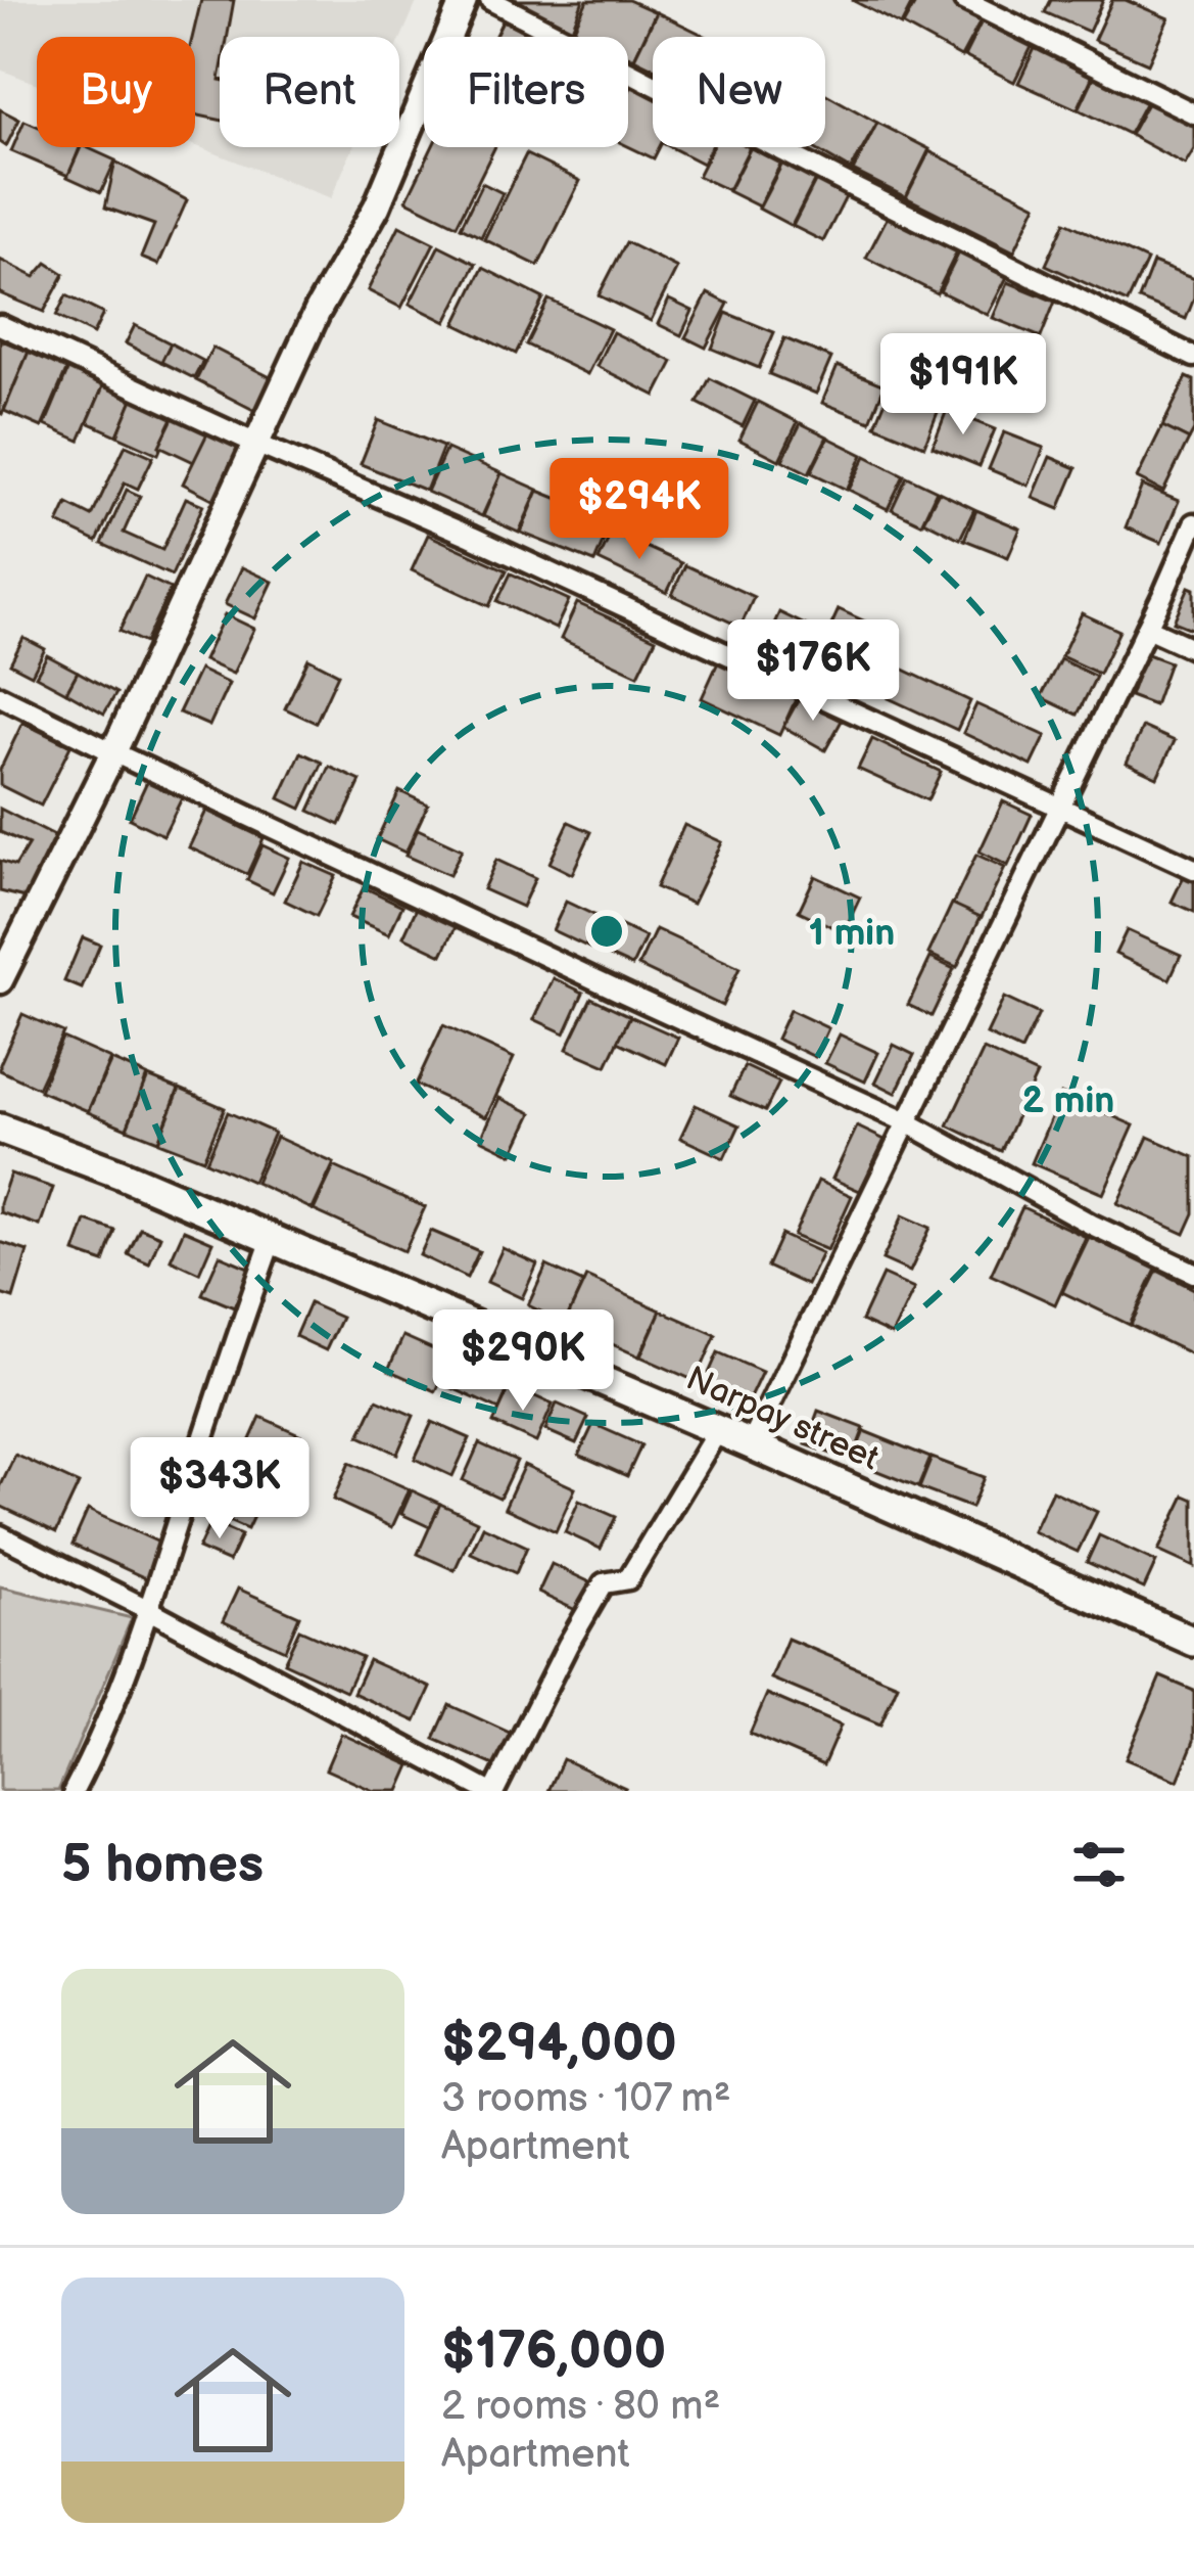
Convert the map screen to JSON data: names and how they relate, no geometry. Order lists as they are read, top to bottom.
{
  "streets": {
    "main road": ["Narpay street"]
  },
  "page": {
    "chip": [
      "Buy",
      "Rent",
      "Filters",
      "New"
    ],
    "price": [
      "$191K",
      "$294K",
      "$176K",
      "$290K",
      "$343K"
    ],
    "heading": "5 homes",
    "list": [
      {
        "name": "$294,000",
        "note": "3 rooms · 107 m² · Apartment"
      },
      {
        "name": "$176,000",
        "note": "2 rooms · 80 m² · Apartment"
      }
    ]
  },
  "rings": ["1 min", "2 min"]
}
